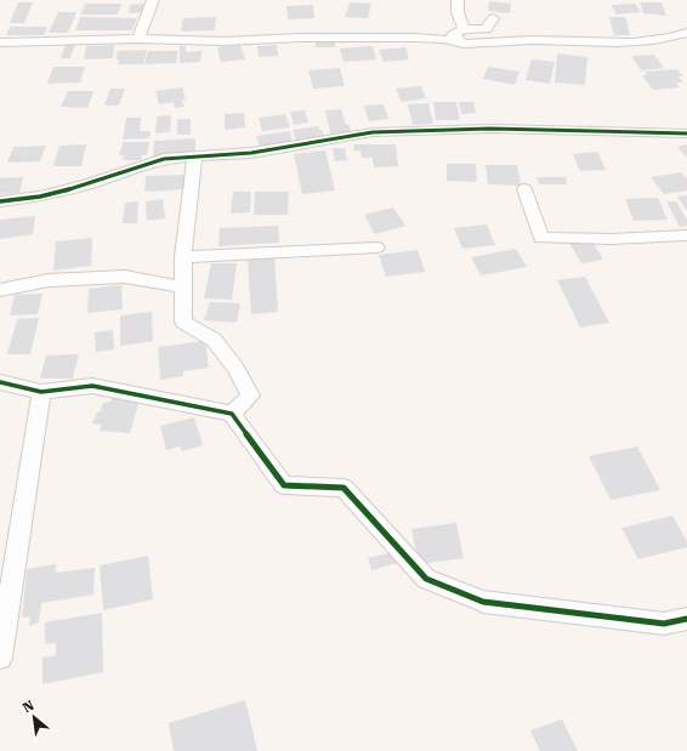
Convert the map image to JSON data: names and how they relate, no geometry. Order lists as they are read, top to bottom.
{
  "north": "top left"
}
